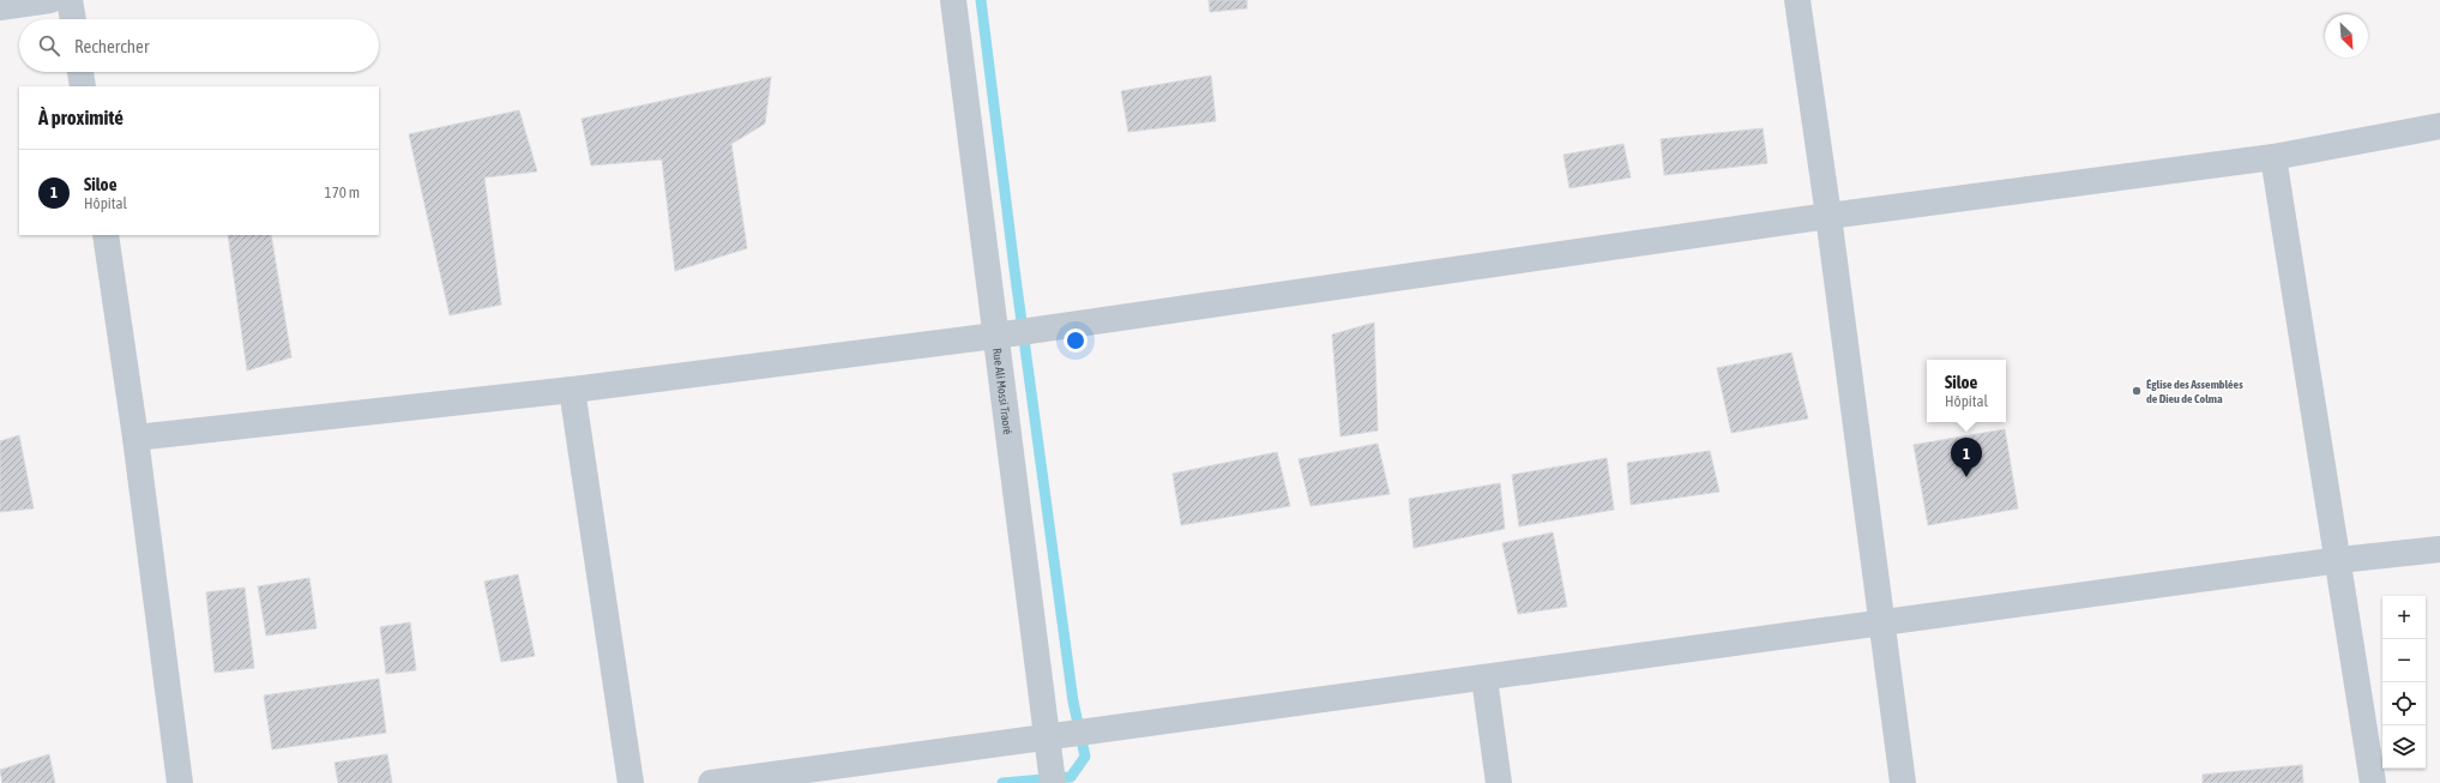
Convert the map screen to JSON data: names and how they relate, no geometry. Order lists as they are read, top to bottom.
{
  "streets": {
    "street": ["Rue Ali Mossi Traoré"]
  },
  "places": ["Église des Assemblées de Dieu de Colma"],
  "north": "bottom right",
  "page": {
    "search": "Rechercher",
    "heading": "À proximité",
    "list": [
      {
        "mark": "1",
        "name": "Siloe",
        "note": "Hôpital",
        "value": "170 m"
      }
    ],
    "popup": ["Siloe", "Hôpital"],
    "pins": "1",
    "map_buttons": ["+", "−"]
  }
}
